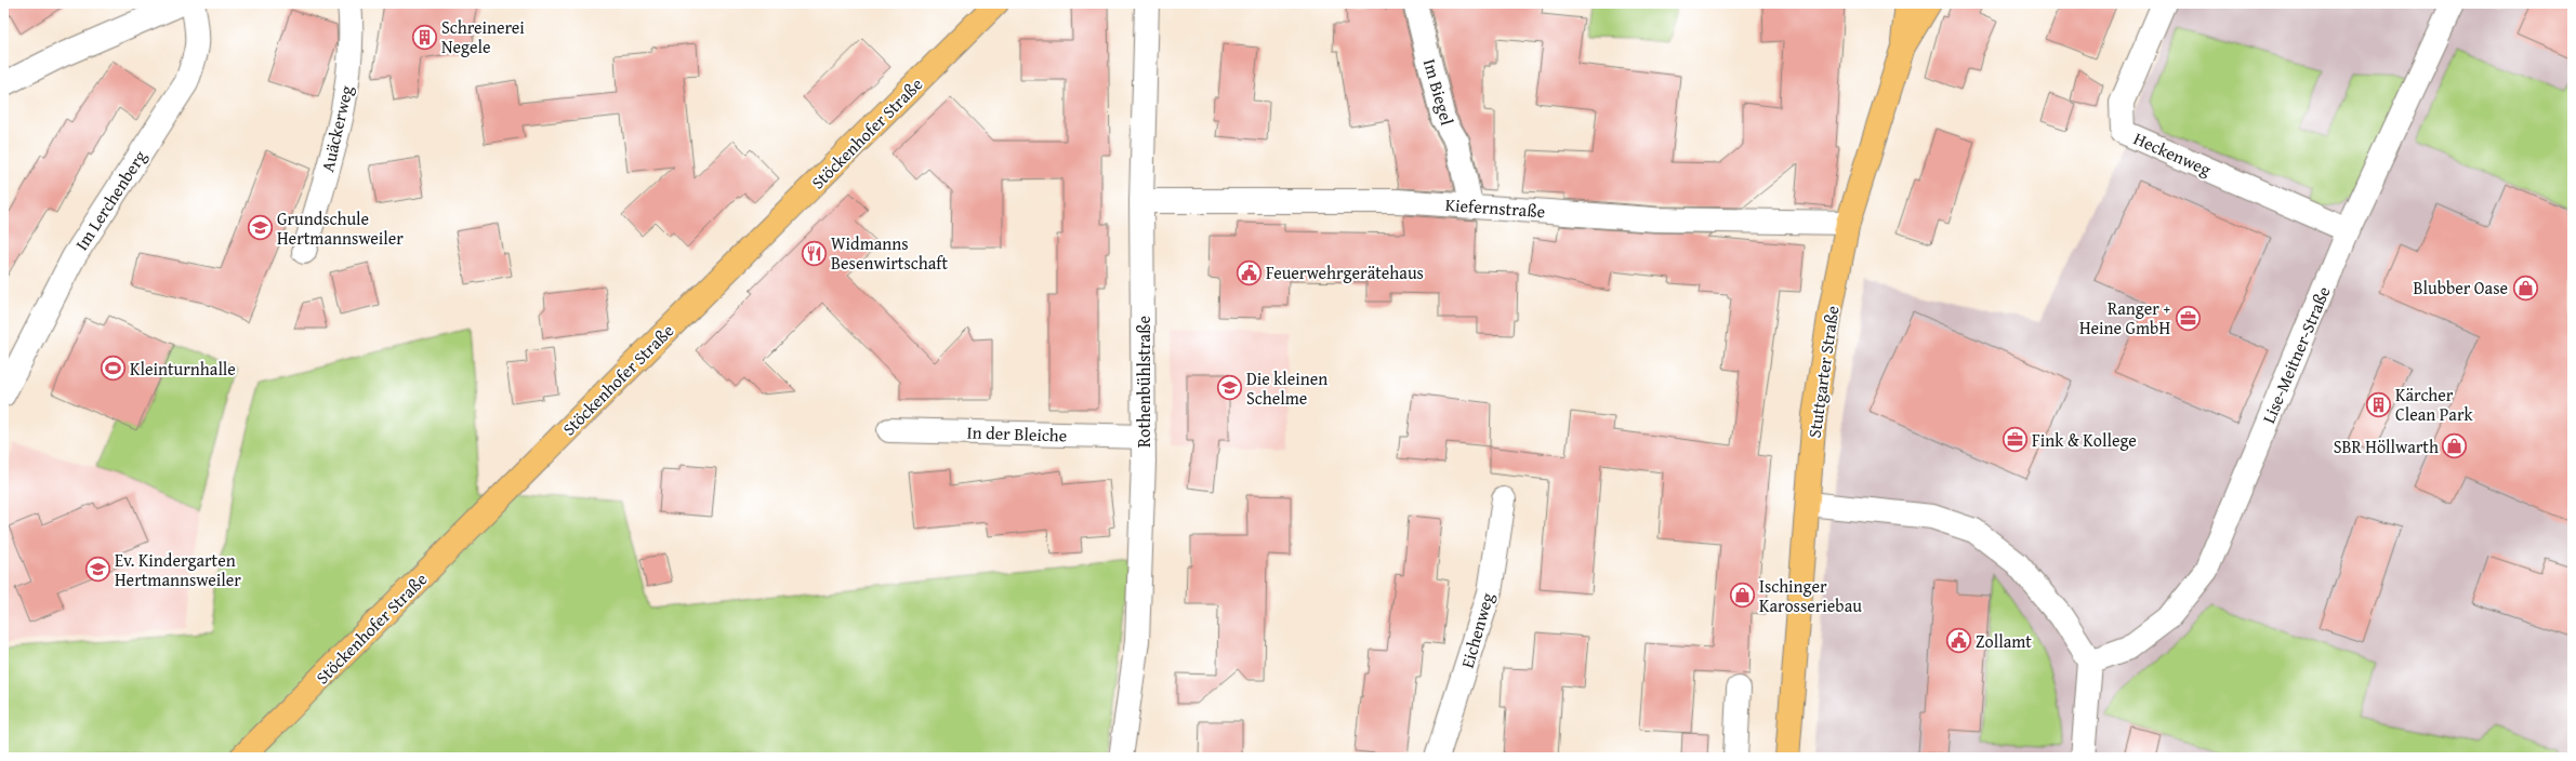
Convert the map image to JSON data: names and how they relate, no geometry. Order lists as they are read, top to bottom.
{
  "streets": {
    "main road": ["Stöckenhofer Straße", "Stuttgarter Straße"],
    "street": [
      "Im Biegel",
      "Auäckerweg",
      "Heckenweg",
      "Im Lerchenberg",
      "Kiefernstraße",
      "Lise-Meitner-Straße",
      "Rothenbühlstraße",
      "In der Bleiche",
      "Eichenweg"
    ]
  },
  "crossings": [
    ["Im Biegel", "Kiefernstraße"],
    ["Heckenweg", "Lise-Meitner-Straße"],
    ["Kiefernstraße", "Stuttgarter Straße"],
    ["Kiefernstraße", "Rothenbühlstraße"],
    ["Rothenbühlstraße", "In der Bleiche"]
  ],
  "places": {
    "building": ["Schreinerei Negele", "Kärcher Clean Park"],
    "school or university": ["Grundschule Hertmannsweiler", "Die kleinen Schelme", "Ev. Kindergarten Hertmannsweiler"],
    "restaurant": ["Widmanns Besenwirtschaft"],
    "public building": ["Feuerwehrgerätehaus", "Zollamt"],
    "shop": ["Blubber Oase", "SBR Höllwarth", "Ischinger Karosseriebau"],
    "office": ["Ranger + Heine GmbH", "Fink & Kollege"],
    "sports": ["Kleinturnhalle"]
  }
}
